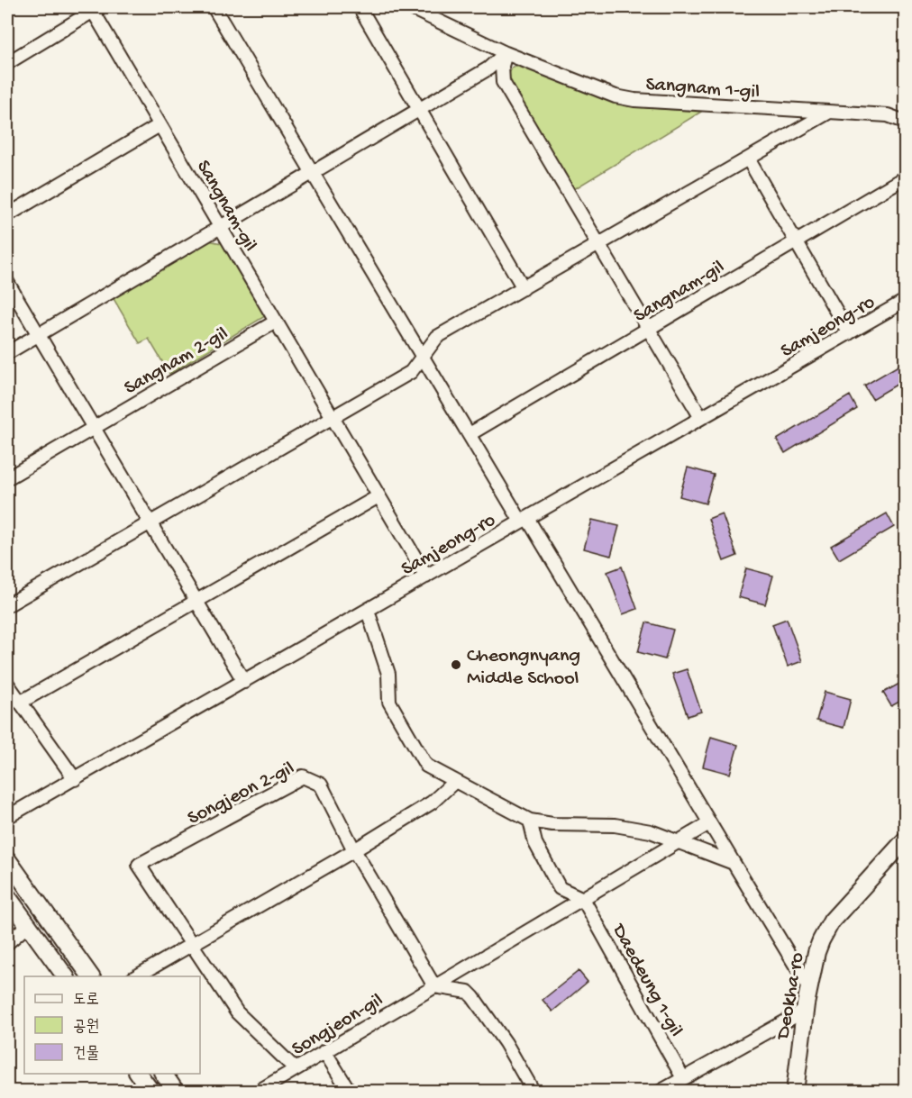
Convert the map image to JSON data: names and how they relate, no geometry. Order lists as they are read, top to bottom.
{
  "streets": {
    "main road": ["Deokha-ro"],
    "street": [
      "Sangnam 1-gil",
      "Sangnam-gil",
      "Samjeong-ro",
      "Sangnam 2-gil",
      "Songjeon 2-gil",
      "Daedeung 1-gil",
      "Songjeon-gil"
    ]
  },
  "crossings": [
    ["Sangnam-gil", "Samjeong-ro"],
    ["Sangnam-gil", "Sangnam 2-gil"],
    ["Songjeon 2-gil", "Songjeon-gil"],
    ["Daedeung 1-gil", "Songjeon-gil"]
  ],
  "places": ["Cheongnyang Middle School"],
  "legend": ["도로", "공원", "건물"]
}
